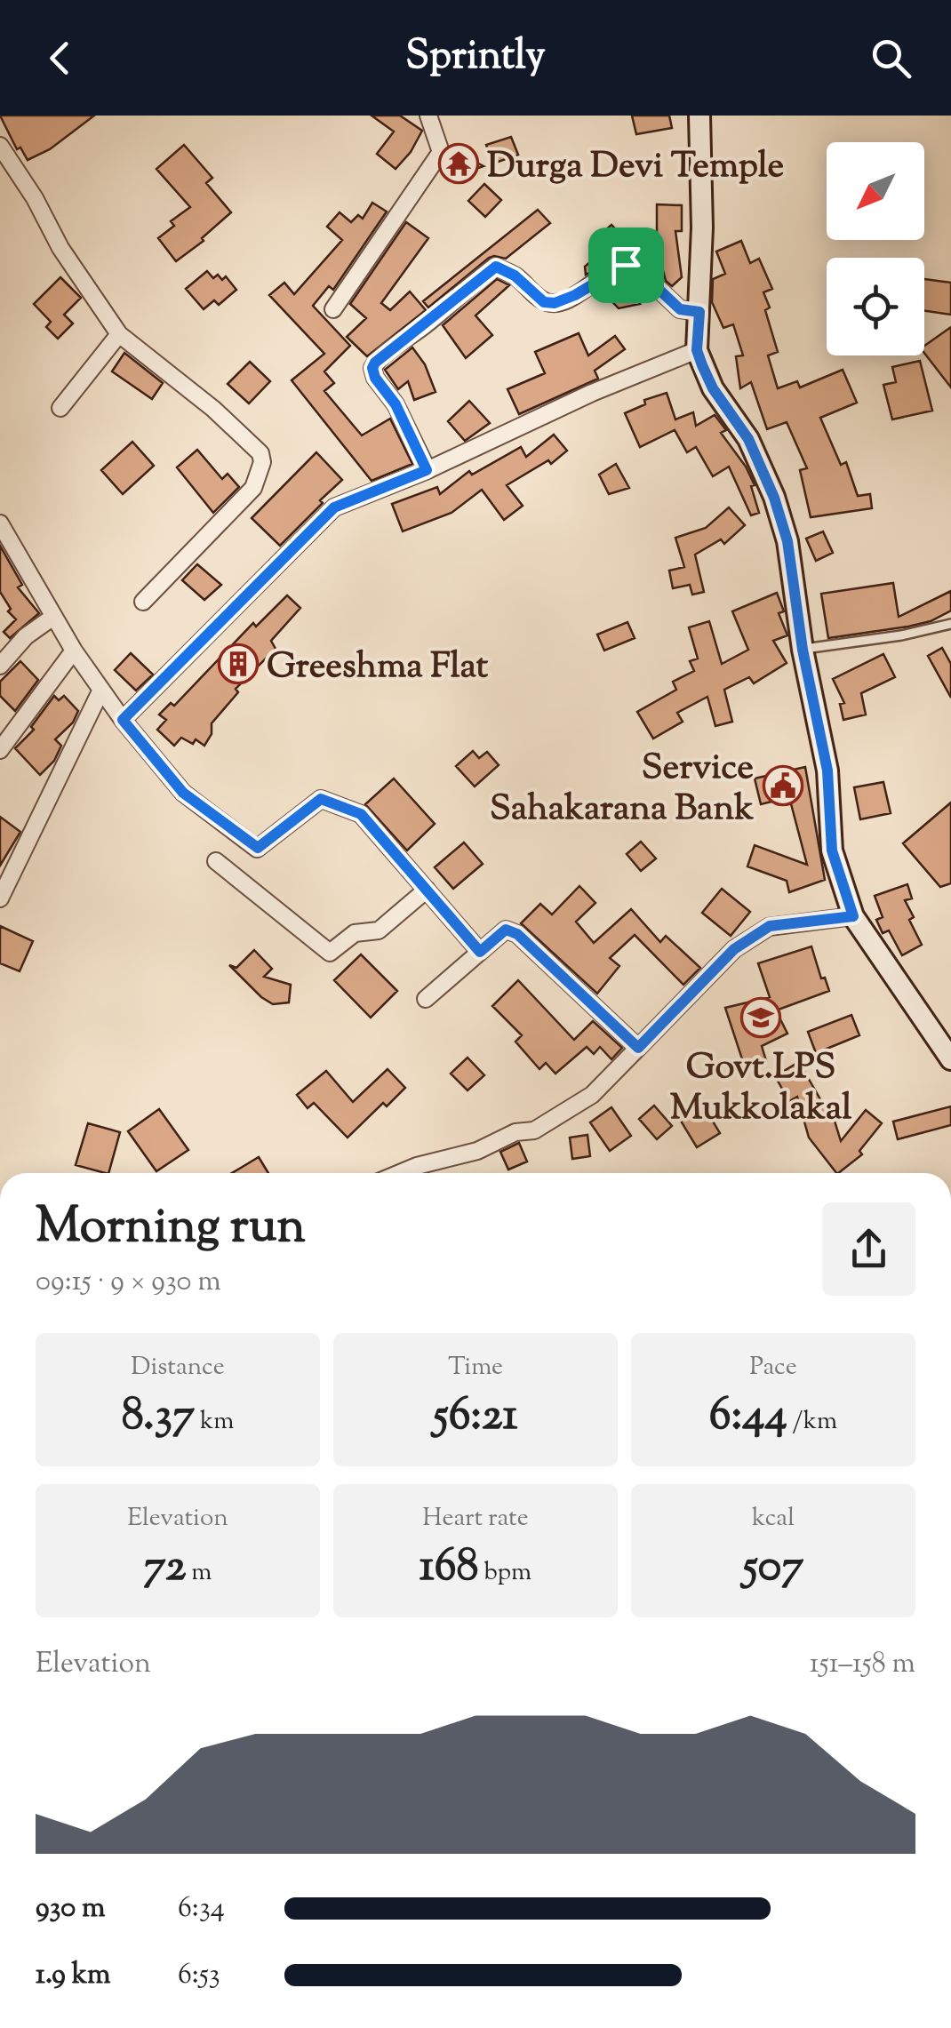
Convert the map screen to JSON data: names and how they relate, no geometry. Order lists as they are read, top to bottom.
{
  "places": {
    "temple": ["Durga Devi Temple"],
    "building": ["Greeshma Flat"],
    "public building": ["Service Sahakarana Bank"],
    "school or university": ["Govt.LPS Mukkolakal"]
  },
  "north": "bottom left",
  "page": {
    "header": "Sprintly",
    "heading": ["Morning run", "09:15 · 9 × 930 m"],
    "stats": [
      ["Distance", "8.37 km"],
      ["Time", "56:21"],
      ["Pace", "6:44 /km"],
      ["Elevation", "72 m"],
      ["Heart rate", "168 bpm"],
      ["kcal", "507"]
    ],
    "chart": ["Elevation", "151–158 m"],
    "list": [
      {
        "name": "930 m",
        "note": "6:34"
      },
      {
        "name": "1.9 km",
        "note": "6:53"
      }
    ]
  }
}
